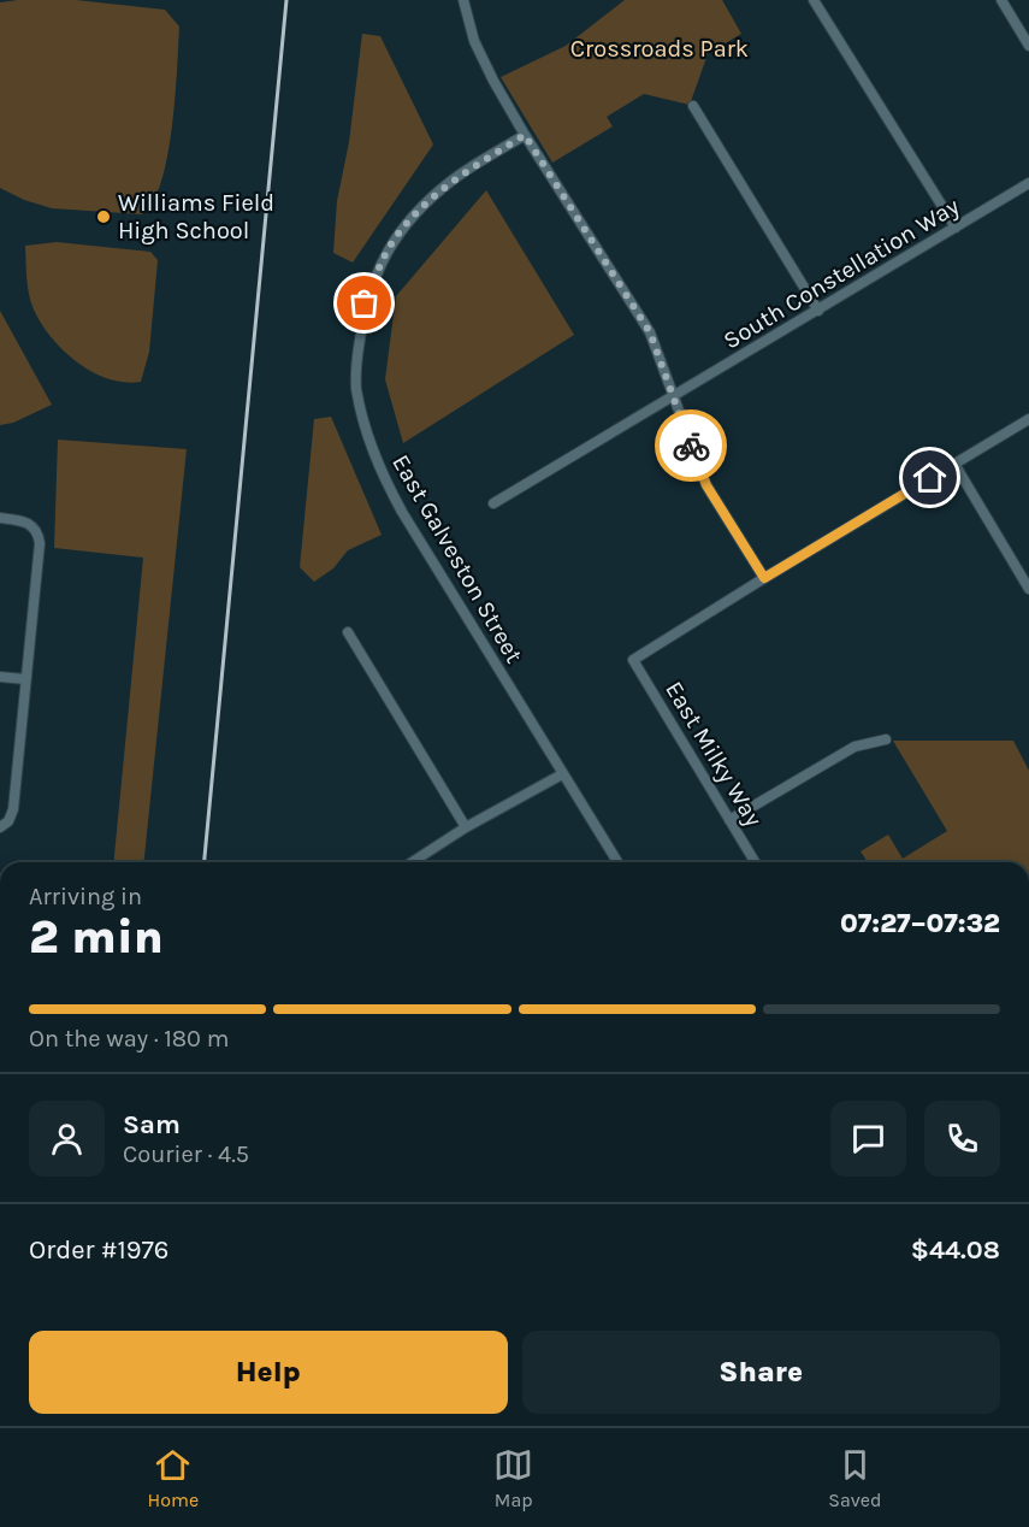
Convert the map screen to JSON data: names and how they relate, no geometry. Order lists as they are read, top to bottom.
{
  "streets": {
    "street": ["South Constellation Way", "East Galveston Street", "East Milky Way"]
  },
  "parks": ["Crossroads Park"],
  "places": ["Williams Field High School"],
  "page": {
    "heading": ["2 min", "Arriving in", "07:27–07:32"],
    "panel": [
      "Sam",
      "Courier · 4.5",
      "Order #1976",
      "$44.08"
    ],
    "bar": "On the way · 180 m",
    "buttons": ["Help", "Share"],
    "tabs": ["Home", "Map", "Saved"]
  }
}
